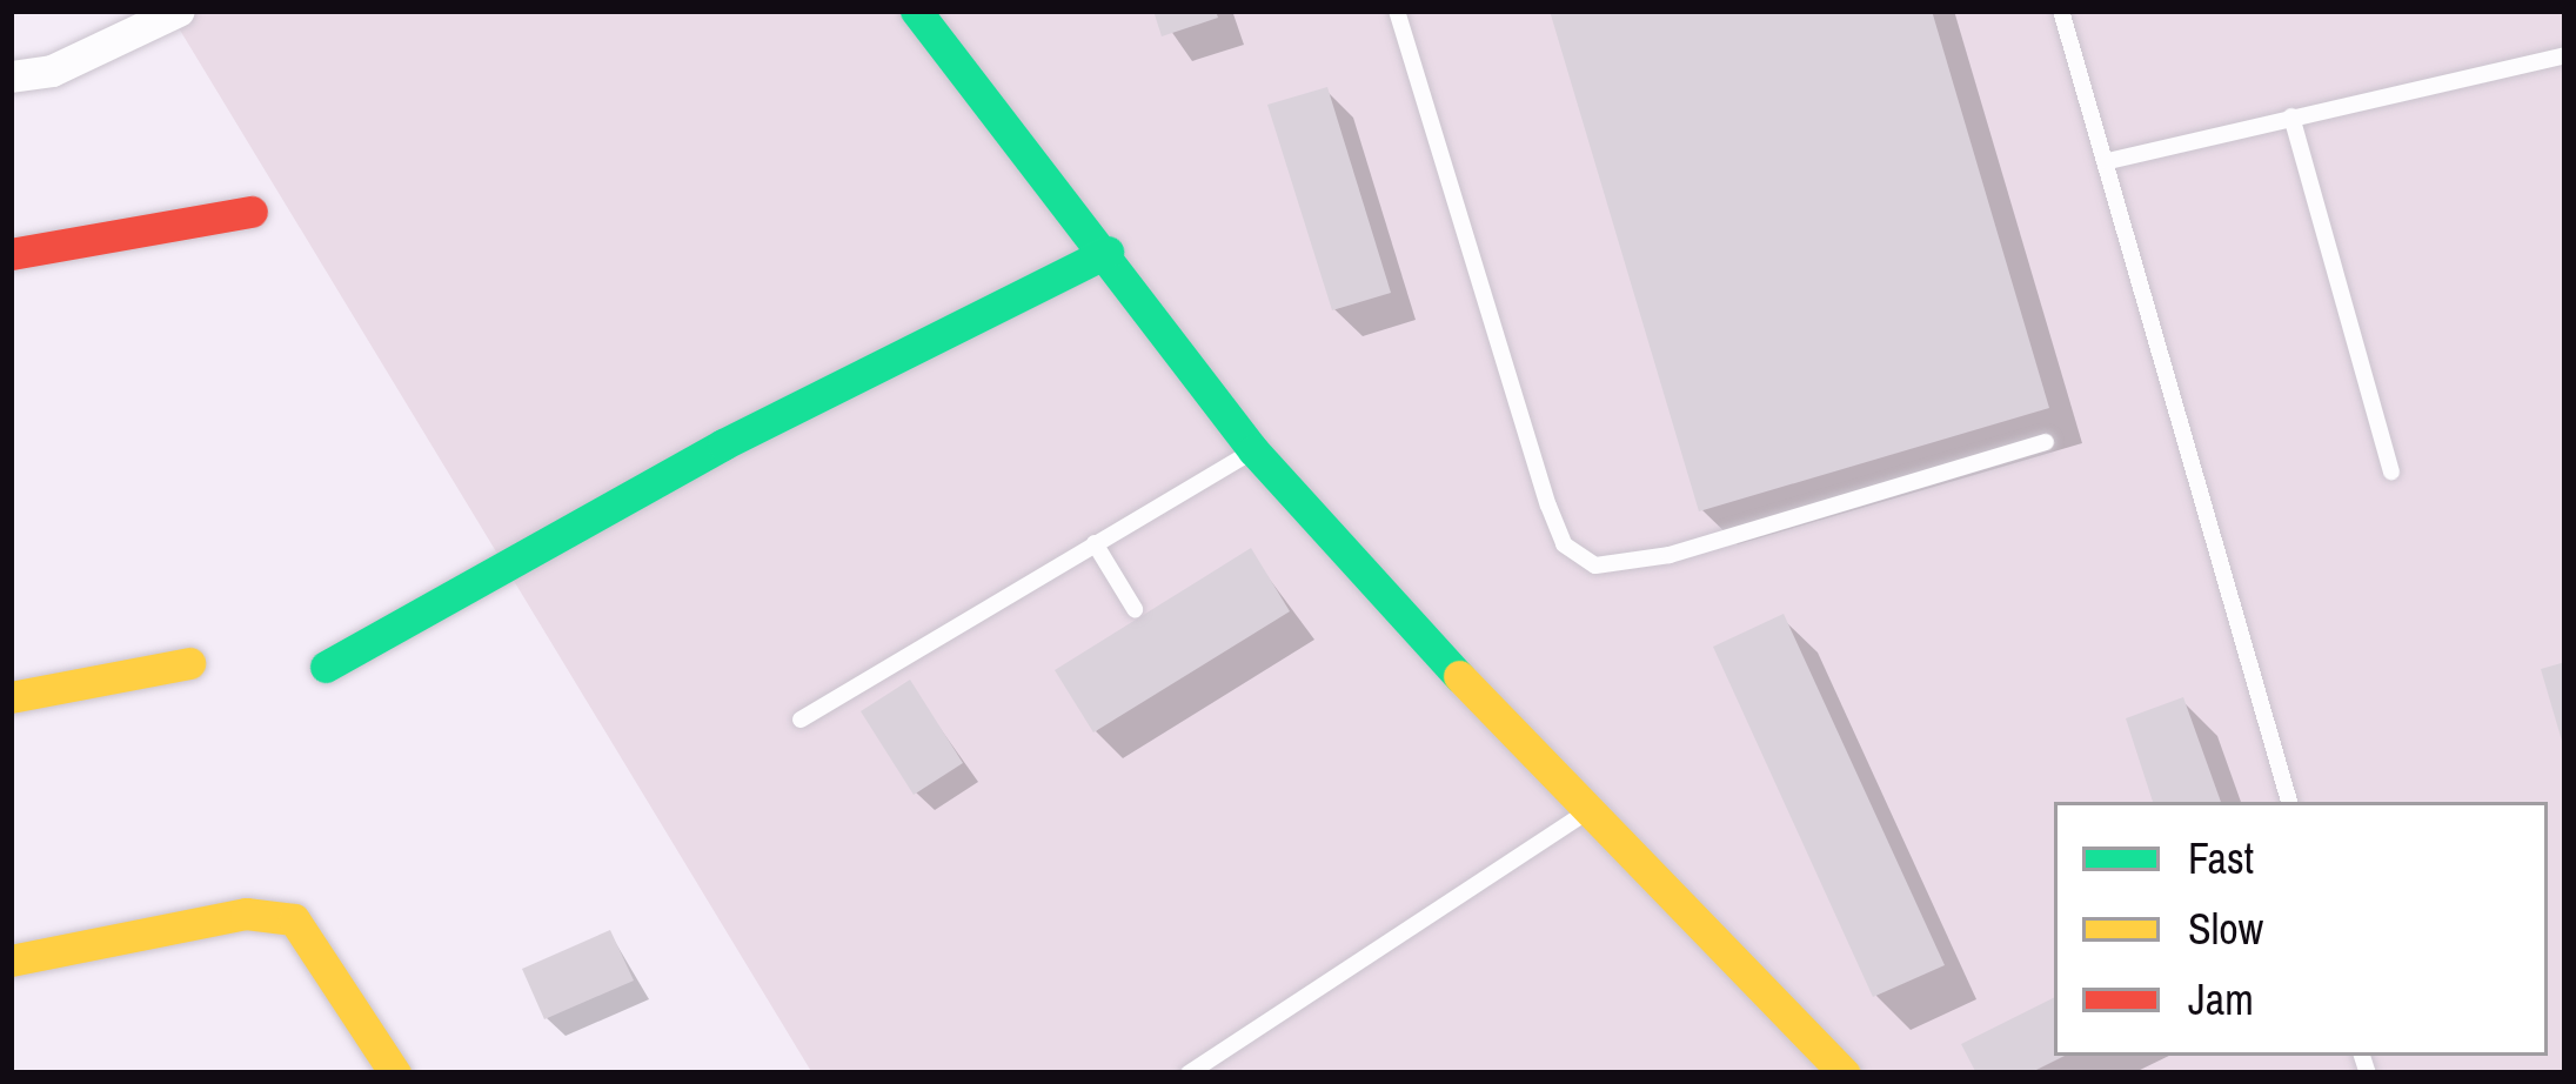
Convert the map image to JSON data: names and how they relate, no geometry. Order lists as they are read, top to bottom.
{
  "legend": ["Fast", "Slow", "Jam"]
}
